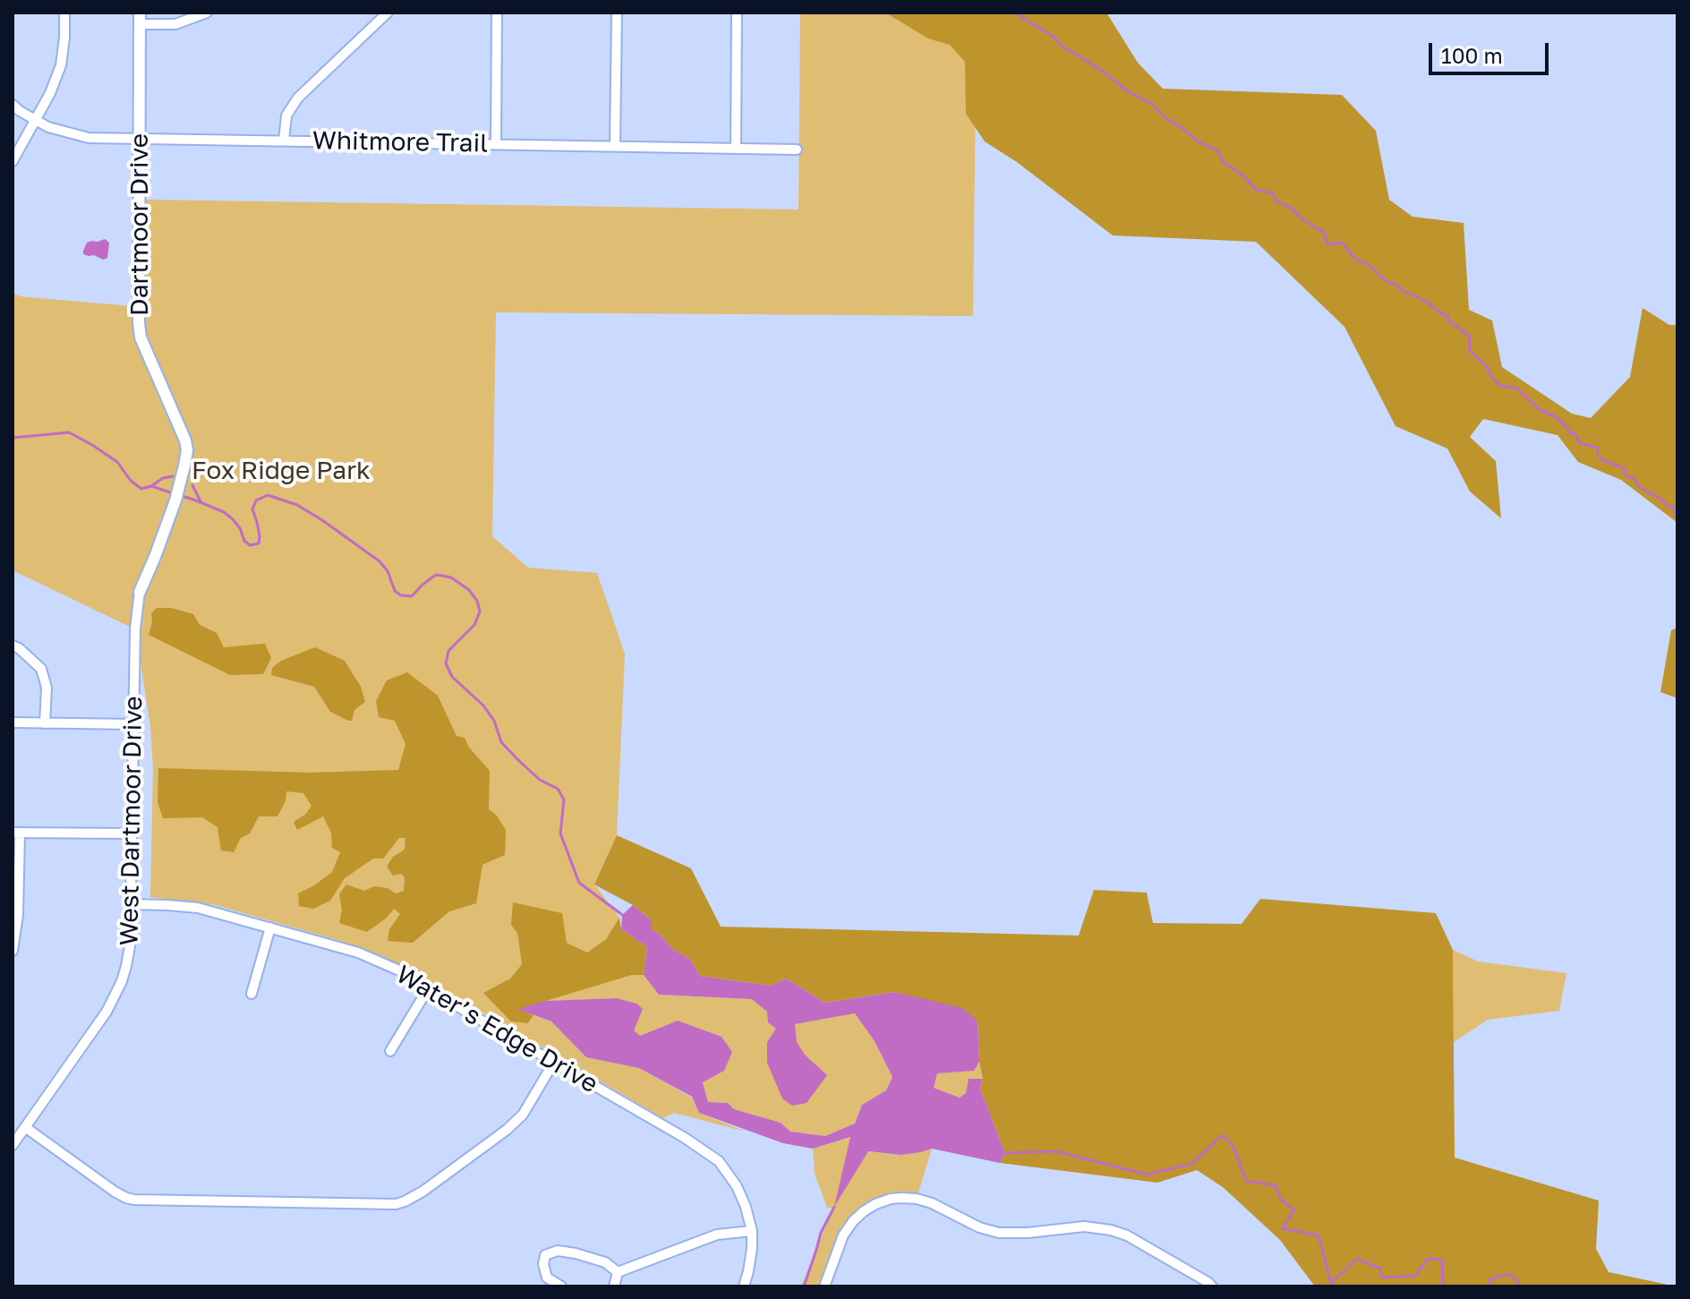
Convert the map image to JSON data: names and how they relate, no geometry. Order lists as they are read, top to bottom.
{
  "streets": {
    "street": [
      "Whitmore Trail",
      "Dartmoor Drive",
      "West Dartmoor Drive",
      "Water’s Edge Drive"
    ]
  },
  "crossings": [
    ["Whitmore Trail", "Dartmoor Drive"],
    ["Dartmoor Drive", "West Dartmoor Drive"],
    ["West Dartmoor Drive", "Water’s Edge Drive"]
  ],
  "parks": ["Fox Ridge Park"],
  "scale_bar": "100 m"
}
